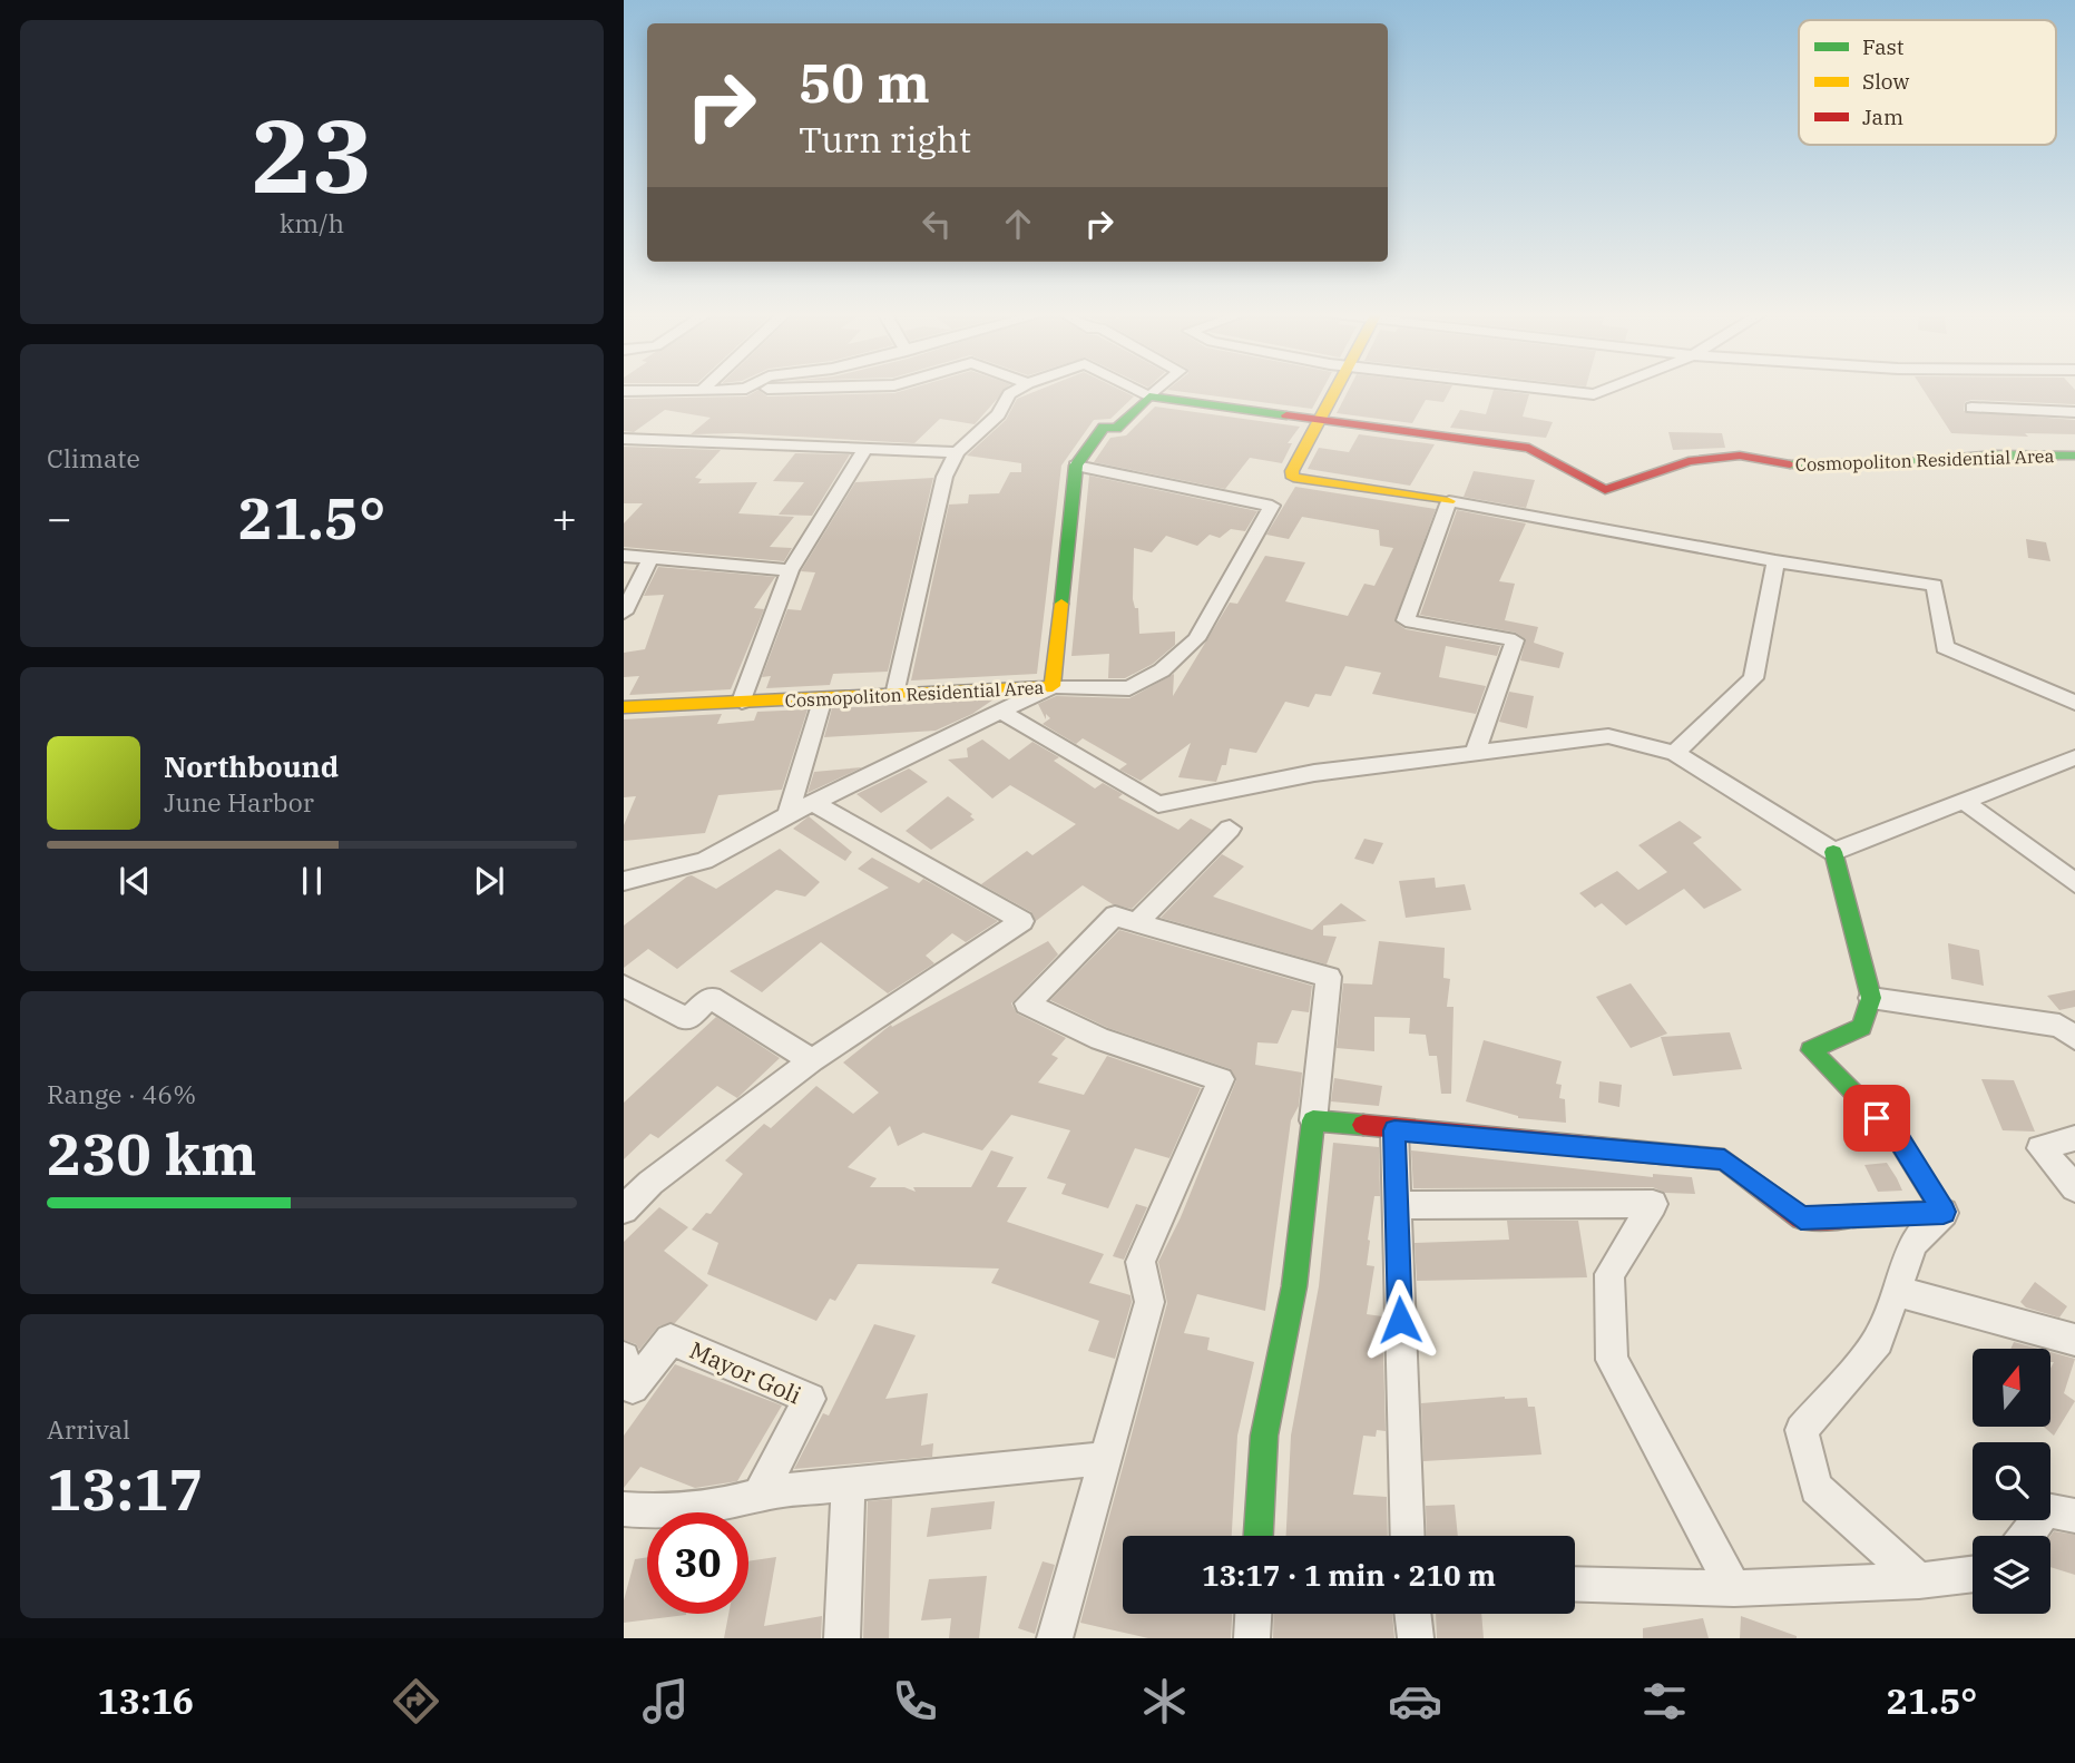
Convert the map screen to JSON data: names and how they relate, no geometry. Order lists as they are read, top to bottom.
{
  "streets": {
    "street": ["Cosmopoliton Residential Area", "Mayor Goli"]
  },
  "legend": ["Fast", "Slow", "Jam"],
  "north": "top",
  "page": {
    "tile": [
      ["23", "km/h"],
      "Climate",
      ["Range · 46%", "230 km"],
      ["Arrival", "13:17"]
    ],
    "turn": ["50 m", "Turn right"],
    "heat": ["−", "21.5°", "+"],
    "song": ["Northbound", "June Harbor"],
    "limit": "30",
    "trip": "13:17 · 1 min · 210 m",
    "tabs": ["13:16", "21.5°"]
  }
}
